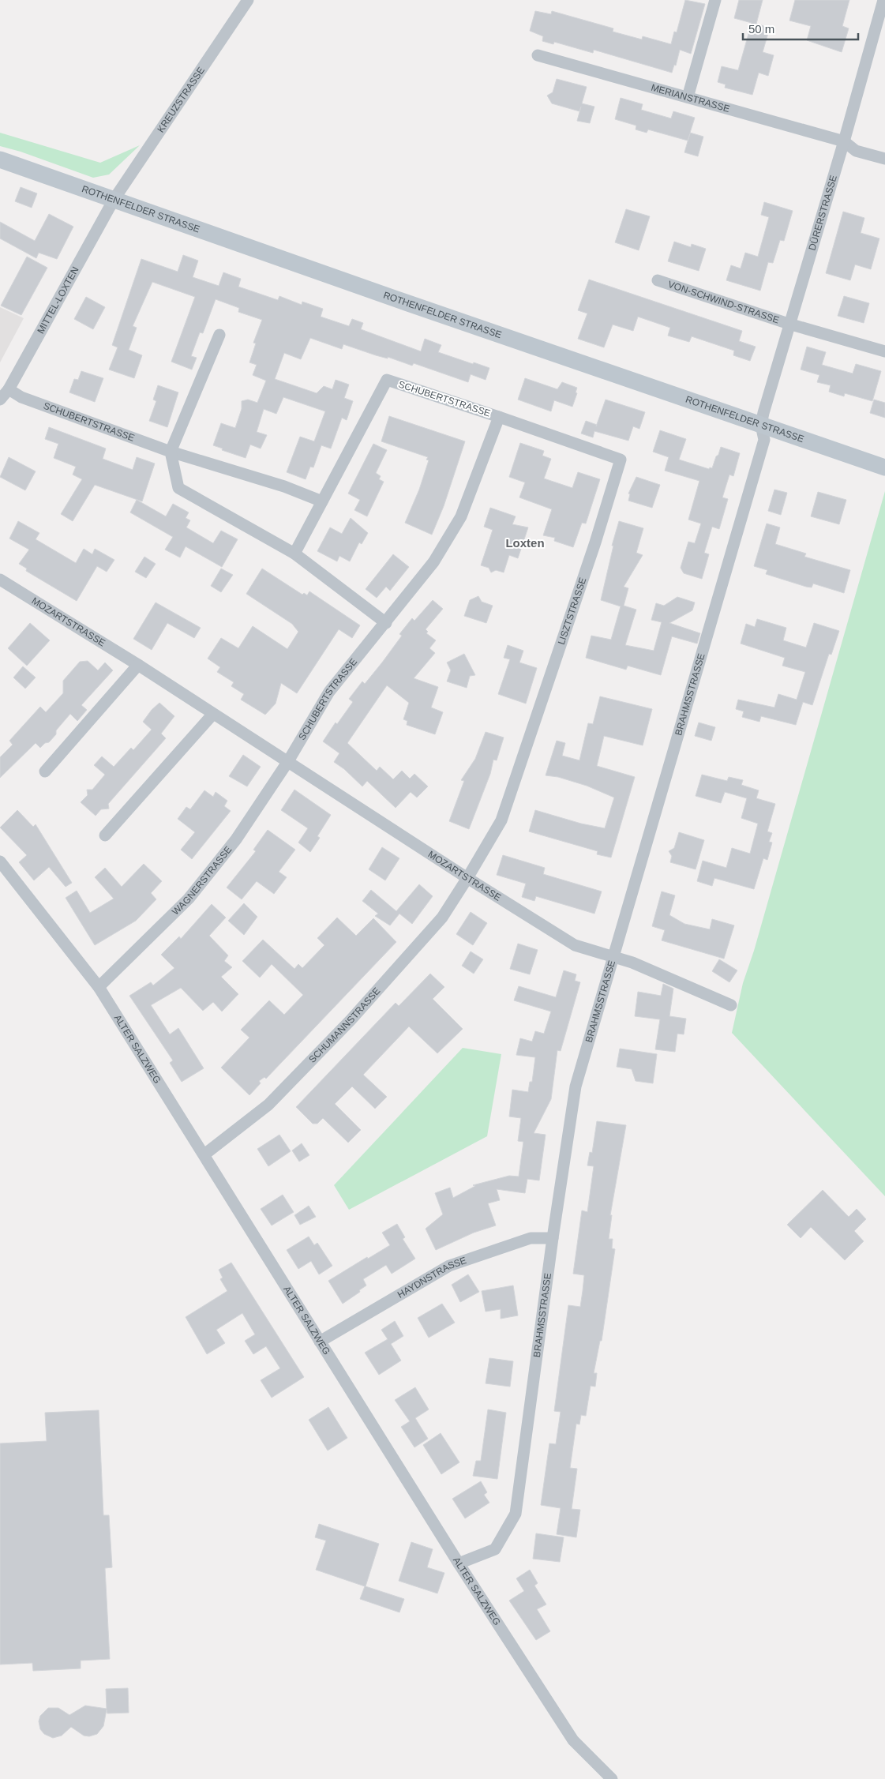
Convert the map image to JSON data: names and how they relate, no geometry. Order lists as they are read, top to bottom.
{
  "streets": {
    "street": [
      "MERIANSTRASSE",
      "KREUZSTRASSE",
      "ROTHENFELDER STRASSE",
      "DÜRERSTRASSE",
      "MITTEL-LOXTEN",
      "VON-SCHWIND-STRASSE",
      "SCHUBERTSTRASSE",
      "LISZTSTRASSE",
      "MOZARTSTRASSE",
      "BRAHMSSTRASSE",
      "WAGNERSTRASSE",
      "SCHUMANNSTRASSE",
      "ALTER SALZWEG",
      "HAYDNSTRASSE"
    ]
  },
  "crossings": [
    ["MERIANSTRASSE", "DÜRERSTRASSE"],
    ["KREUZSTRASSE", "ROTHENFELDER STRASSE"],
    ["KREUZSTRASSE", "MITTEL-LOXTEN"],
    ["ROTHENFELDER STRASSE", "DÜRERSTRASSE"],
    ["ROTHENFELDER STRASSE", "MITTEL-LOXTEN"],
    ["ROTHENFELDER STRASSE", "BRAHMSSTRASSE"],
    ["DÜRERSTRASSE", "VON-SCHWIND-STRASSE"],
    ["DÜRERSTRASSE", "BRAHMSSTRASSE"],
    ["MITTEL-LOXTEN", "SCHUBERTSTRASSE"],
    ["SCHUBERTSTRASSE", "LISZTSTRASSE"],
    ["SCHUBERTSTRASSE", "MOZARTSTRASSE"],
    ["SCHUBERTSTRASSE", "WAGNERSTRASSE"],
    ["LISZTSTRASSE", "MOZARTSTRASSE"],
    ["LISZTSTRASSE", "SCHUMANNSTRASSE"],
    ["MOZARTSTRASSE", "BRAHMSSTRASSE"],
    ["MOZARTSTRASSE", "WAGNERSTRASSE"],
    ["MOZARTSTRASSE", "SCHUMANNSTRASSE"],
    ["BRAHMSSTRASSE", "ALTER SALZWEG"],
    ["BRAHMSSTRASSE", "HAYDNSTRASSE"],
    ["WAGNERSTRASSE", "ALTER SALZWEG"],
    ["SCHUMANNSTRASSE", "ALTER SALZWEG"],
    ["ALTER SALZWEG", "HAYDNSTRASSE"]
  ],
  "districts": ["Loxten"],
  "scale_bar": "50 m"
}
